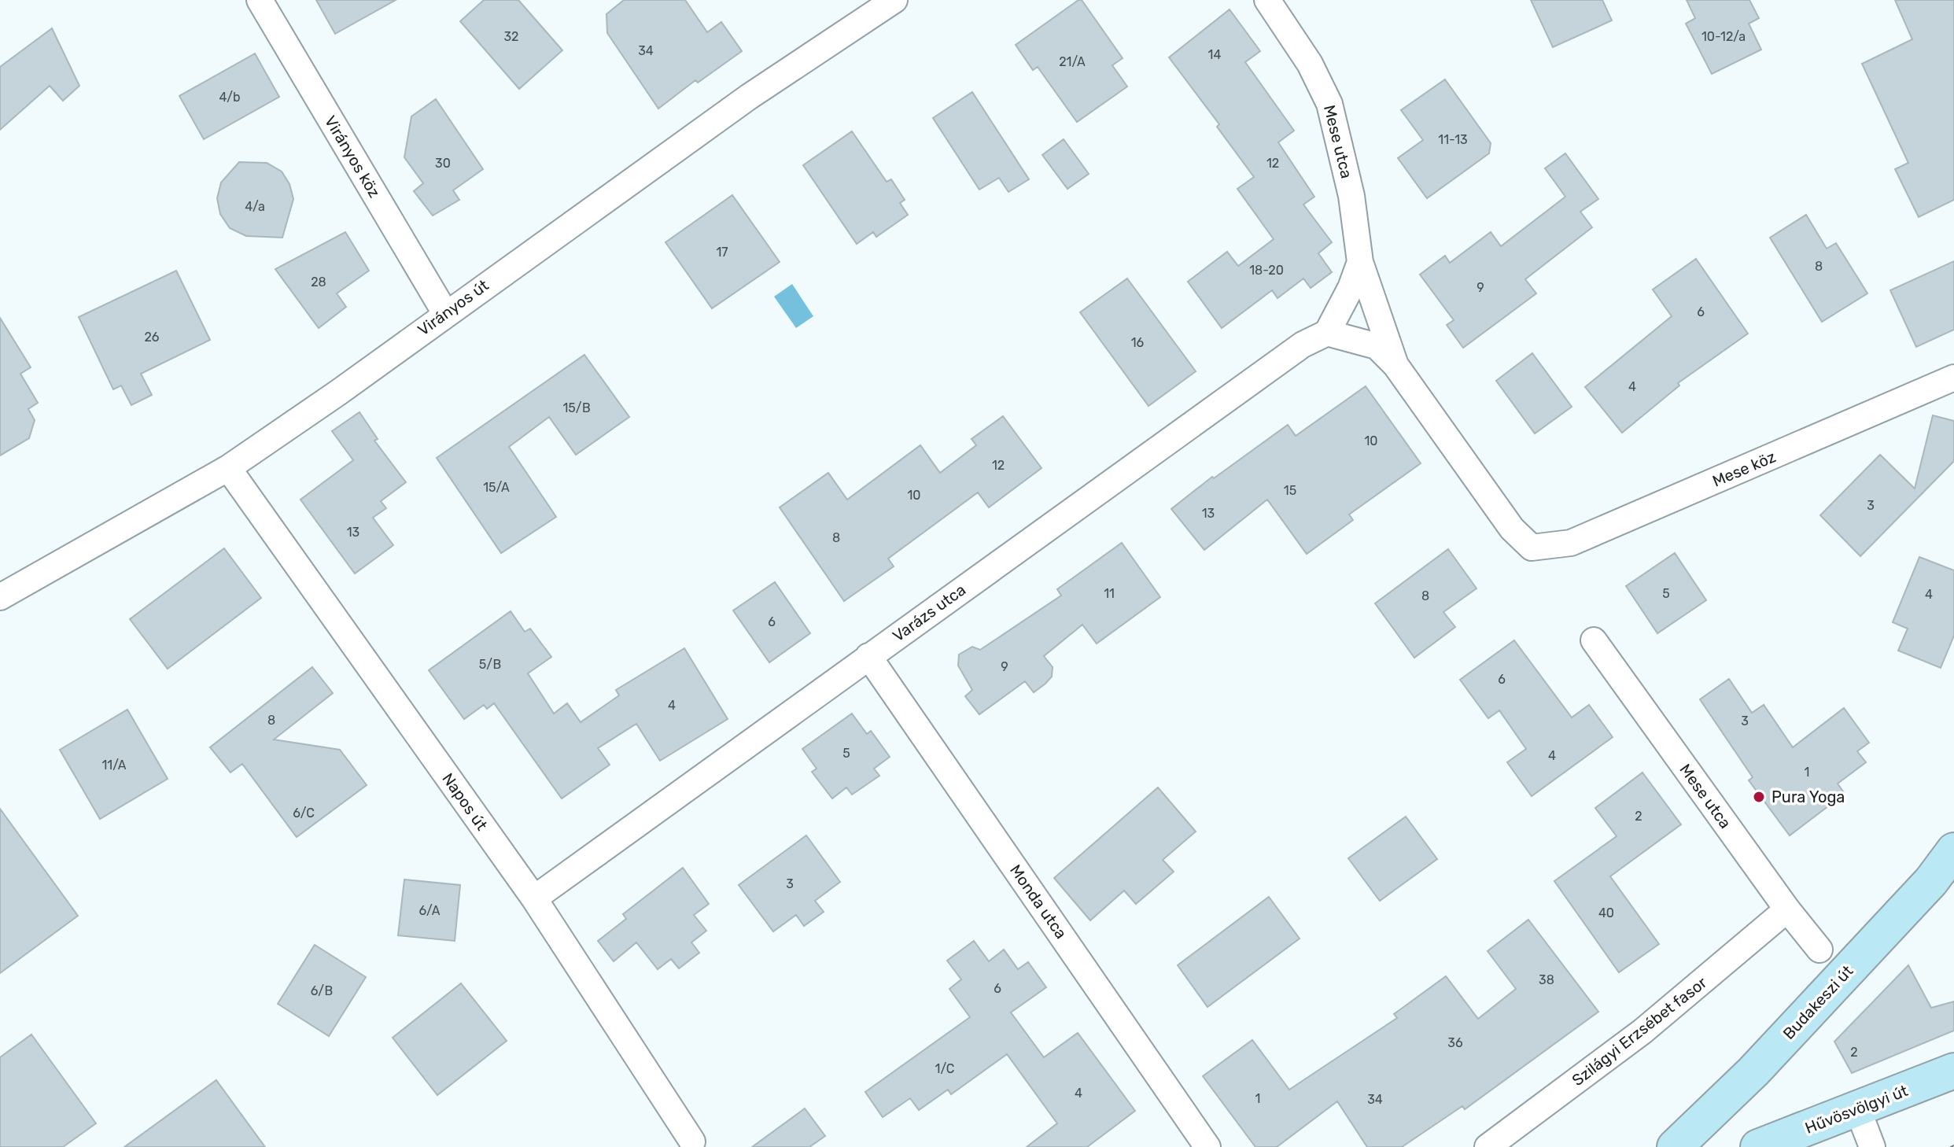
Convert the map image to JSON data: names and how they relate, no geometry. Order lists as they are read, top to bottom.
{
  "streets": {
    "main road": ["Budakeszi út", "Hűvösvölgyi út"],
    "street": [
      "Mese utca",
      "Virányos köz",
      "Virányos út",
      "Mese köz",
      "Varázs utca",
      "Napos út",
      "Monda utca",
      "Szilágyi Erzsébet fasor"
    ]
  },
  "crossings": [
    ["Mese utca", "Mese köz"],
    ["Mese utca", "Varázs utca"],
    ["Mese utca", "Szilágyi Erzsébet fasor"],
    ["Virányos köz", "Virányos út"],
    ["Virányos út", "Napos út"],
    ["Varázs utca", "Napos út"],
    ["Varázs utca", "Monda utca"]
  ],
  "places": ["Pura Yoga"],
  "house_numbers": [
    "32",
    "10-12/a",
    "34",
    "14",
    "21/A",
    "4/b",
    "11-13",
    "30",
    "12",
    "4/a",
    "17",
    "8",
    "18-20",
    "28",
    "9",
    "6",
    "26",
    "16",
    "4",
    "15/B",
    "10",
    "12",
    "15/A",
    "15",
    "10",
    "3",
    "13",
    "13",
    "8",
    "11",
    "5",
    "4",
    "8",
    "6",
    "5/B",
    "9",
    "6",
    "4",
    "8",
    "3",
    "5",
    "4",
    "11/A",
    "1",
    "6/C",
    "2",
    "3",
    "6/A",
    "40",
    "38",
    "6",
    "6/B",
    "36",
    "2",
    "1/C",
    "4",
    "1",
    "34"
  ]
}
